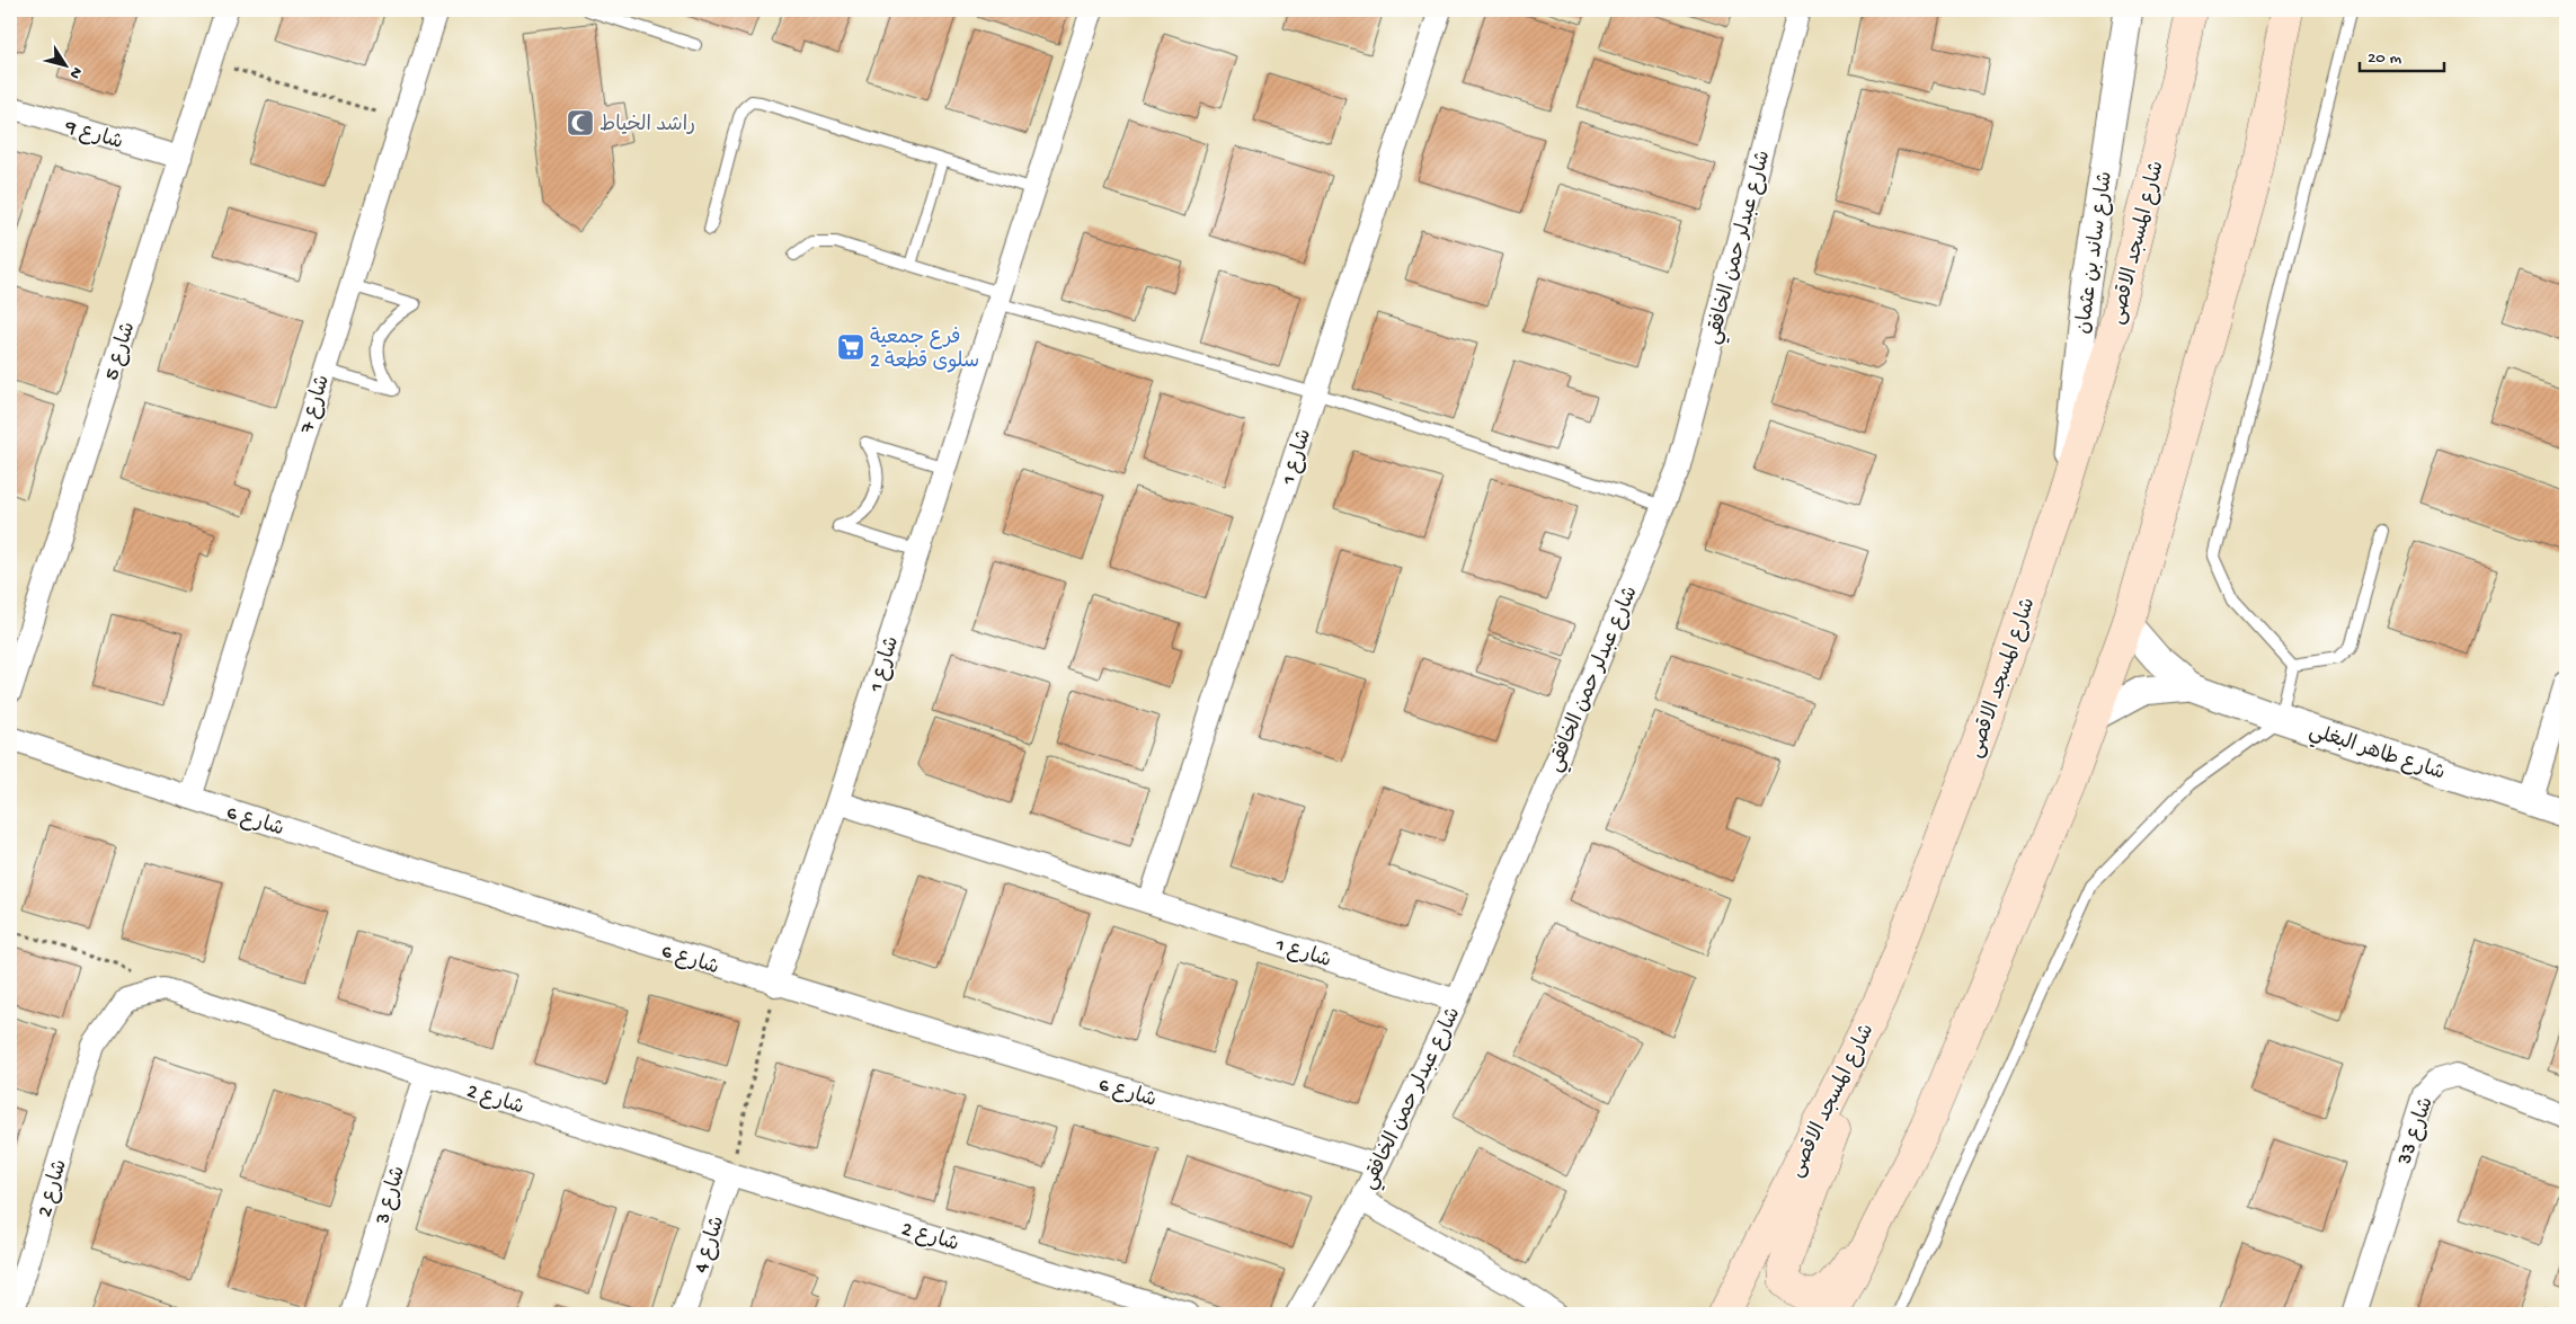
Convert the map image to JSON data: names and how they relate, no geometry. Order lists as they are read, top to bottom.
{
  "streets": {
    "main road": ["شارع المسجد الاقصى"],
    "street": [
      "شارع 9",
      "شارع عبدلر حمن الخافقي",
      "شارع ساند بن عثمان",
      "شارع 5",
      "شارع 7",
      "شارع 1",
      "شارع طاهر البغلي",
      "شارع 6",
      "شارع 2",
      "شارع 33",
      "شارع 3",
      "شارع 4"
    ]
  },
  "crossings": [
    ["شارع 9", "شارع 5"],
    ["شارع المسجد الاقصى", "شارع ساند بن عثمان"],
    ["شارع عبدلر حمن الخافقي", "شارع 1"],
    ["شارع عبدلر حمن الخافقي", "شارع 6"],
    ["شارع 7", "شارع 6"],
    ["شارع 1", "شارع 6"],
    ["شارع 2", "شارع 3"],
    ["شارع 2", "شارع 4"]
  ],
  "places": {
    "mosque": ["راشد الخياط"],
    "supermarket": ["فرع جمعية سلوى قطعة 2"]
  },
  "scale_bar": "20 m",
  "north": "bottom right"
}
